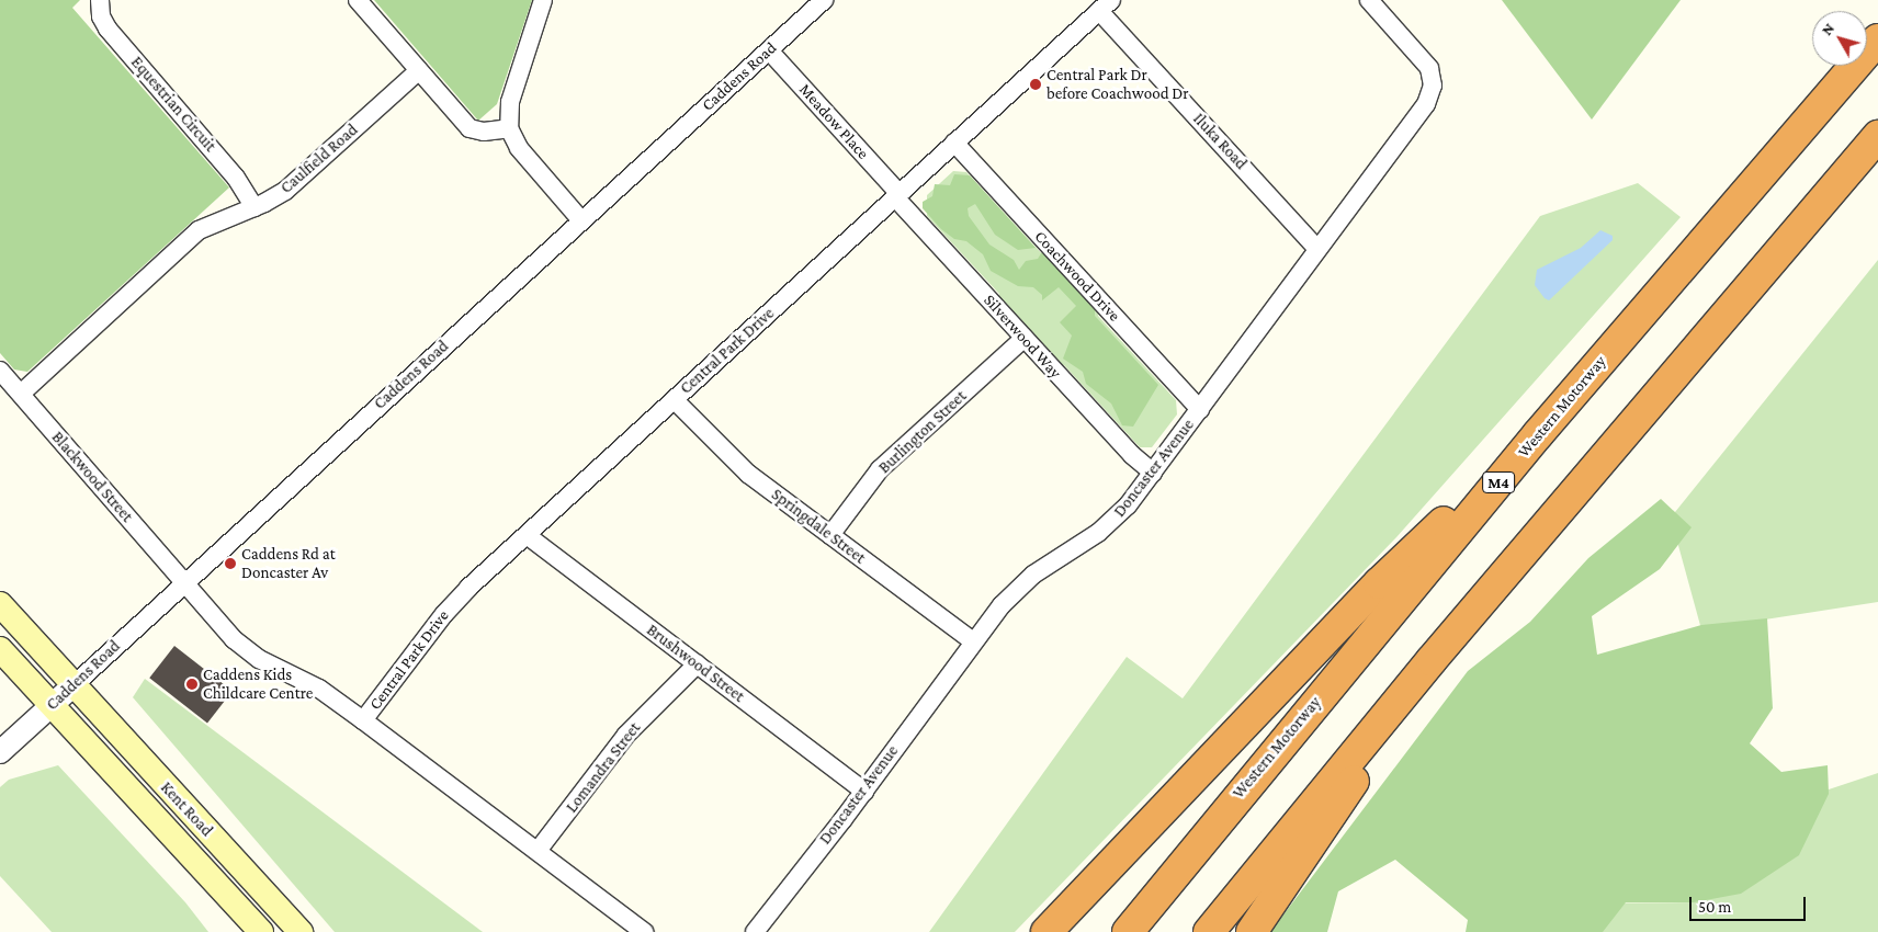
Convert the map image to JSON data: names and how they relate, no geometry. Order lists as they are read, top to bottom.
{
  "streets": {
    "highway": ["Western Motorway", "M4"],
    "main road": ["Kent Road"],
    "street": [
      "Caddens Road",
      "Equestrian Circuit",
      "Meadow Place",
      "Iluka Road",
      "Caulfield Road",
      "Coachwood Drive",
      "Silverwood Way",
      "Central Park Drive",
      "Burlington Street",
      "Doncaster Avenue",
      "Blackwood Street",
      "Springdale Street",
      "Brushwood Street",
      "Lomandra Street"
    ]
  },
  "crossings": [
    ["Caddens Road", "Meadow Place"],
    ["Caddens Road", "Blackwood Street"],
    ["Caddens Road", "Kent Road"],
    ["Equestrian Circuit", "Caulfield Road"],
    ["Meadow Place", "Silverwood Way"],
    ["Meadow Place", "Central Park Drive"],
    ["Iluka Road", "Central Park Drive"],
    ["Iluka Road", "Doncaster Avenue"],
    ["Caulfield Road", "Blackwood Street"],
    ["Coachwood Drive", "Central Park Drive"],
    ["Coachwood Drive", "Doncaster Avenue"],
    ["Silverwood Way", "Central Park Drive"],
    ["Silverwood Way", "Burlington Street"],
    ["Silverwood Way", "Doncaster Avenue"],
    ["Central Park Drive", "Springdale Street"],
    ["Central Park Drive", "Brushwood Street"],
    ["Burlington Street", "Springdale Street"],
    ["Doncaster Avenue", "Springdale Street"],
    ["Doncaster Avenue", "Brushwood Street"],
    ["Brushwood Street", "Lomandra Street"]
  ],
  "places": ["Central Park Dr before Coachwood Dr", "Caddens Rd at Doncaster Av", "Caddens Kids Childcare Centre"],
  "scale_bar": "50 m",
  "north": "top left"
}
